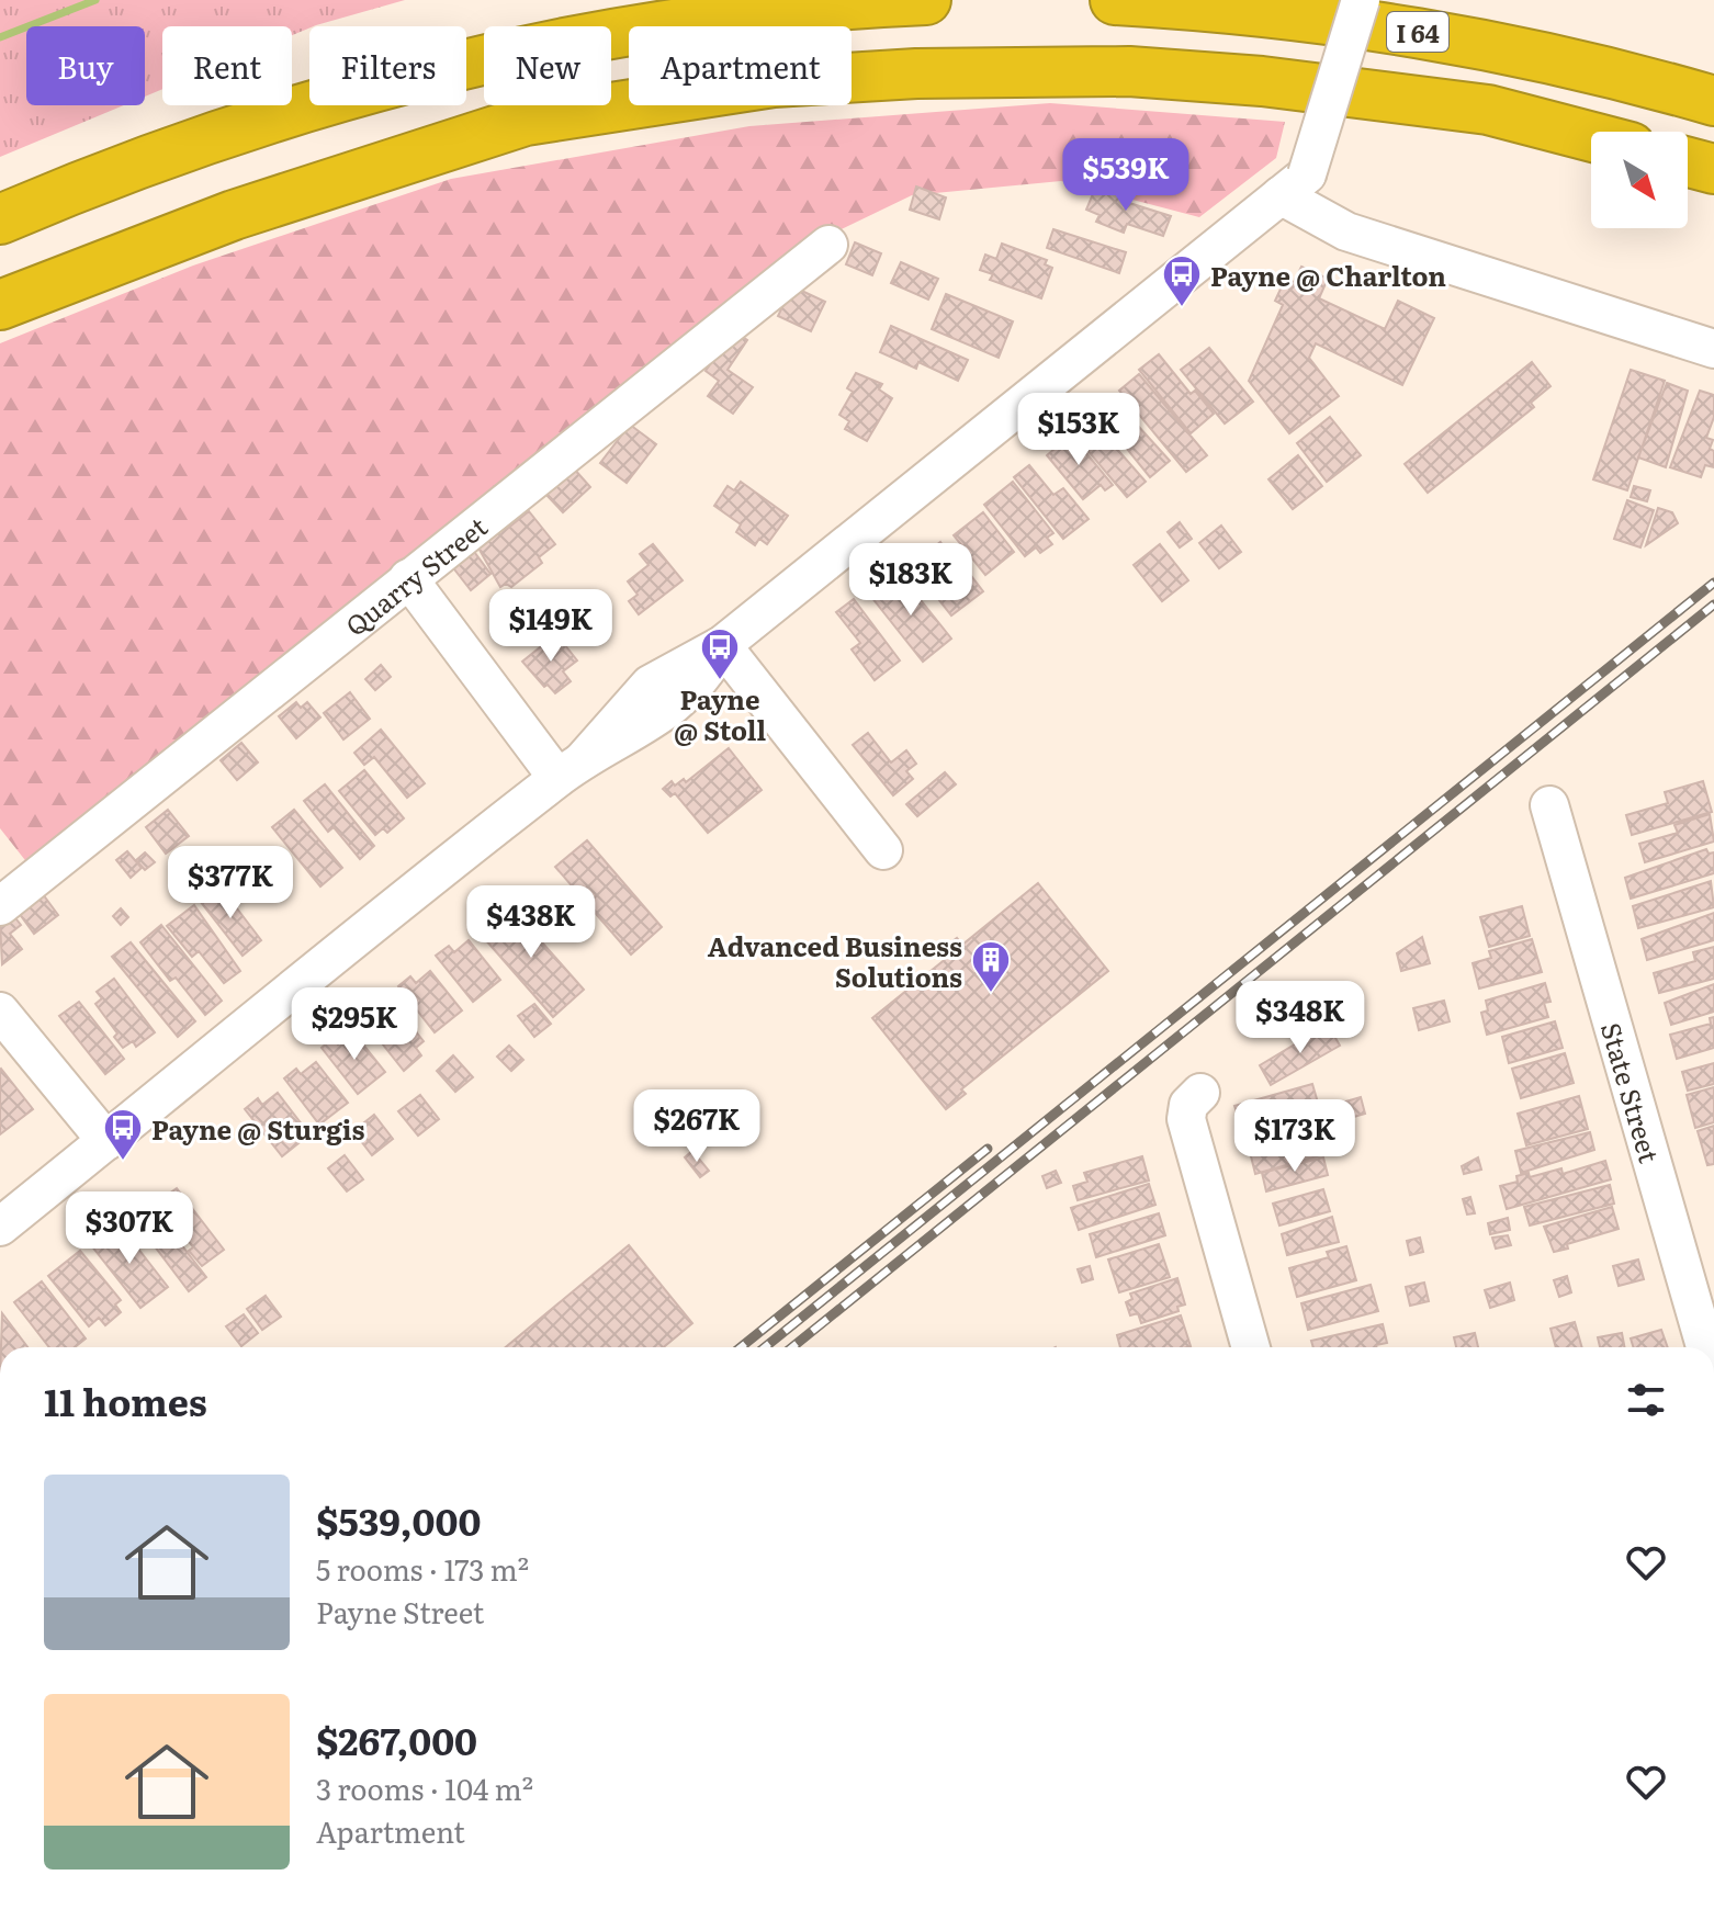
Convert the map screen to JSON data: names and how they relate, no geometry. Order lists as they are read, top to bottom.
{
  "streets": {
    "highway": ["I 64"],
    "street": ["Quarry Street", "State Street"]
  },
  "places": {
    "bus stop": ["Payne @ Charlton", "Payne @ Stoll", "Payne @ Sturgis"],
    "building": ["Advanced Business Solutions"]
  },
  "north": "bottom right",
  "page": {
    "chip": [
      "Buy",
      "Rent",
      "Filters",
      "New",
      "Apartment"
    ],
    "price": [
      "$539K",
      "$153K",
      "$183K",
      "$149K",
      "$377K",
      "$438K",
      "$348K",
      "$295K",
      "$267K",
      "$173K",
      "$307K"
    ],
    "heading": "11 homes",
    "list": [
      {
        "name": "$539,000",
        "note": "5 rooms · 173 m² · Payne Street"
      },
      {
        "name": "$267,000",
        "note": "3 rooms · 104 m² · Apartment"
      }
    ]
  }
}
